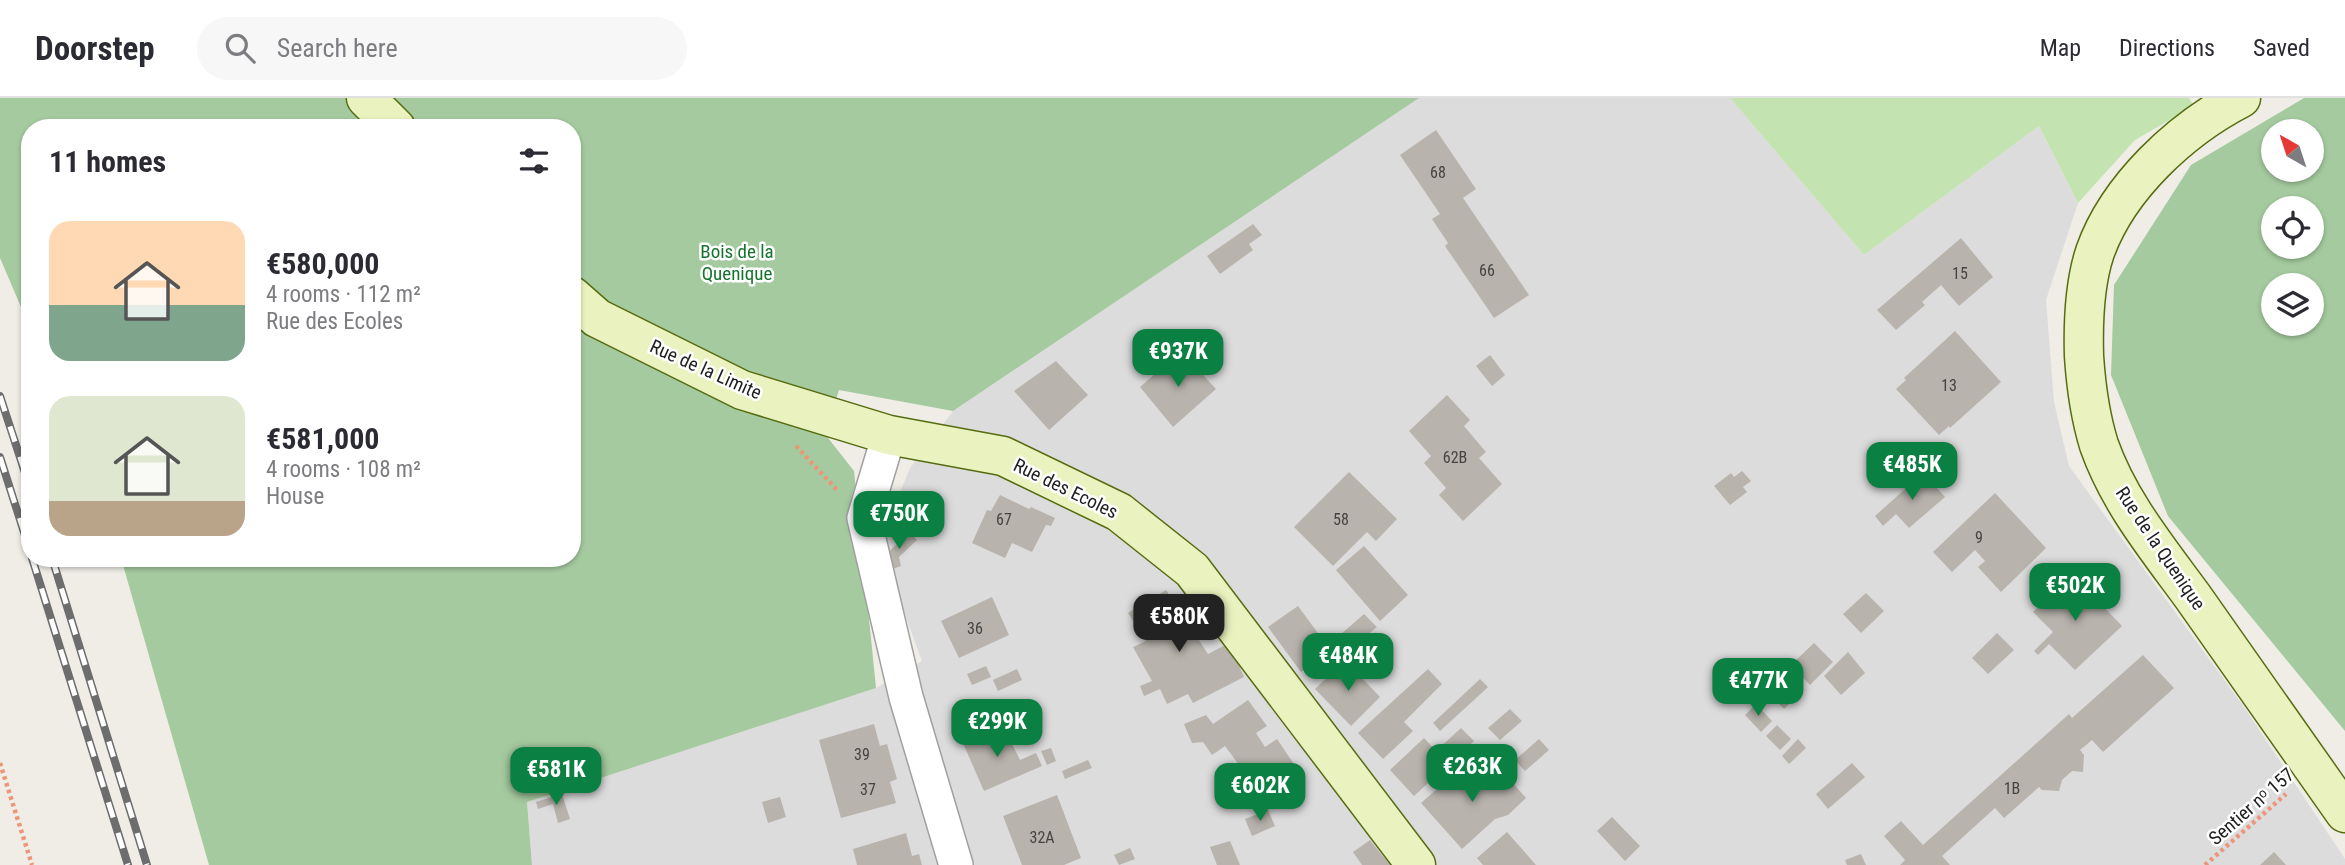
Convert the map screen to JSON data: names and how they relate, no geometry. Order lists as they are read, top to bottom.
{
  "streets": {
    "street": ["Rue de la Limite", "Rue des Ecoles", "Rue de la Quenique"],
    "path": ["Sentier nᵒ 157"]
  },
  "crossings": [
    ["Rue de la Limite", "Rue des Ecoles"],
    ["Rue de la Quenique", "Sentier nᵒ 157"]
  ],
  "parks": ["Bois de la Quenique"],
  "house_numbers": [
    "68",
    "66",
    "15",
    "13",
    "62B",
    "67",
    "58",
    "9",
    "36",
    "39",
    "1B",
    "37",
    "32A"
  ],
  "north": "top left",
  "page": {
    "header": "Doorstep",
    "search": "Search here",
    "nav": ["Map", "Directions", "Saved"],
    "heading": "11 homes",
    "list": [
      {
        "name": "€580,000",
        "note": "4 rooms · 112 m² · Rue des Ecoles"
      },
      {
        "name": "€581,000",
        "note": "4 rooms · 108 m² · House"
      }
    ],
    "price": [
      "€937K",
      "€485K",
      "€750K",
      "€502K",
      "€580K",
      "€484K",
      "€477K",
      "€299K",
      "€263K",
      "€581K",
      "€602K"
    ]
  }
}
